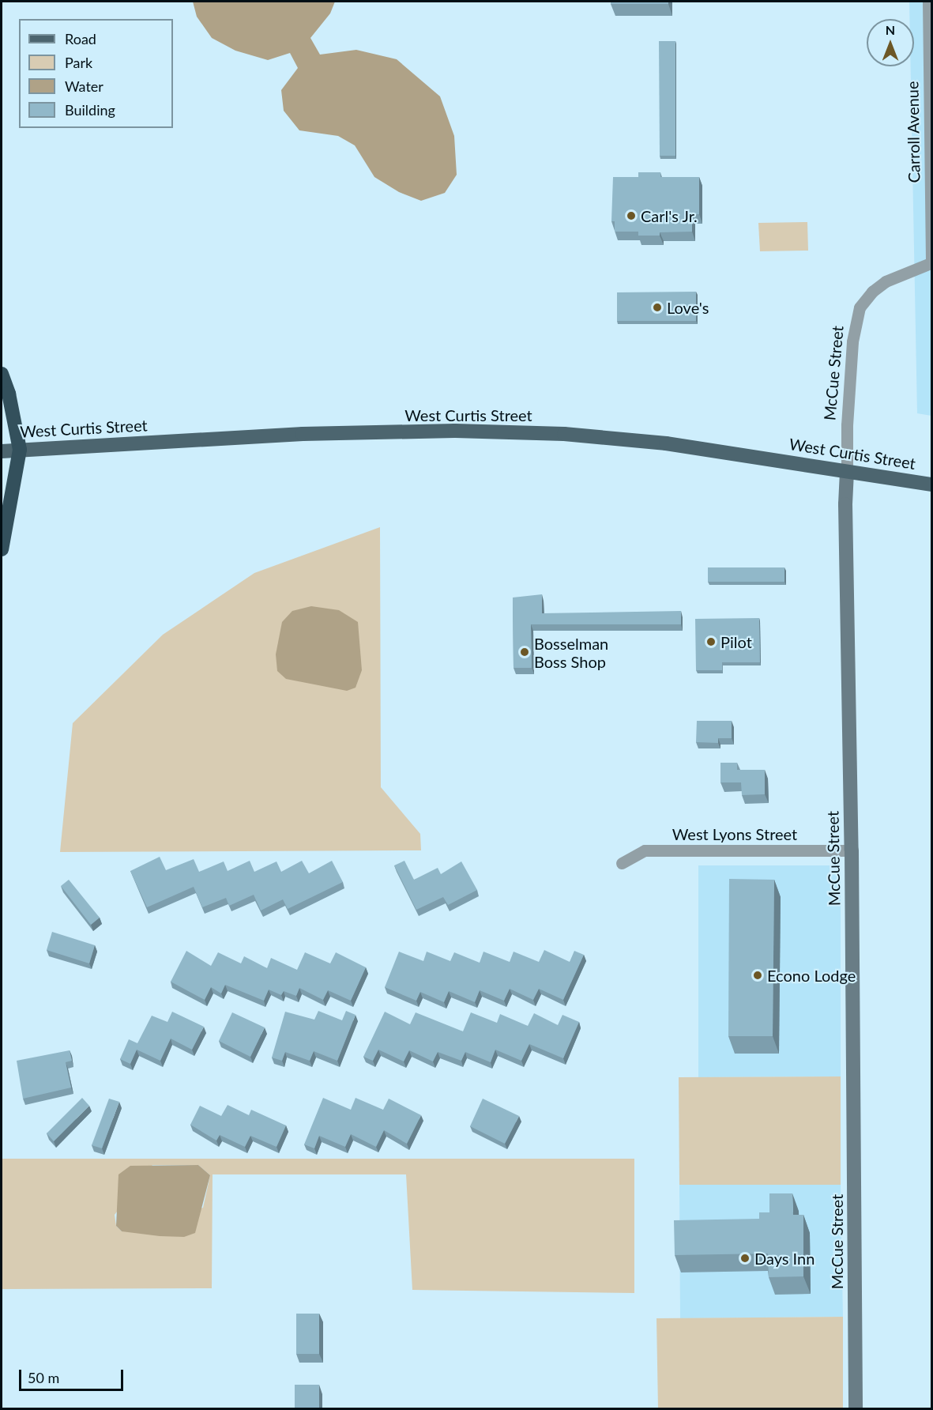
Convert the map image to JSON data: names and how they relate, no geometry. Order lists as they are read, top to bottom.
{
  "streets": {
    "main road": ["McCue Street", "West Curtis Street"],
    "street": ["Carroll Avenue", "West Lyons Street"]
  },
  "crossings": [
    ["Carroll Avenue", "McCue Street"],
    ["McCue Street", "West Curtis Street"],
    ["McCue Street", "West Lyons Street"]
  ],
  "places": [
    "Carl's Jr.",
    "Love's",
    "Pilot",
    "Bosselman Boss Shop",
    "Econo Lodge",
    "Days Inn"
  ],
  "legend": [
    "Road",
    "Park",
    "Water",
    "Building"
  ],
  "scale_bar": "50 m",
  "north": "top"
}
